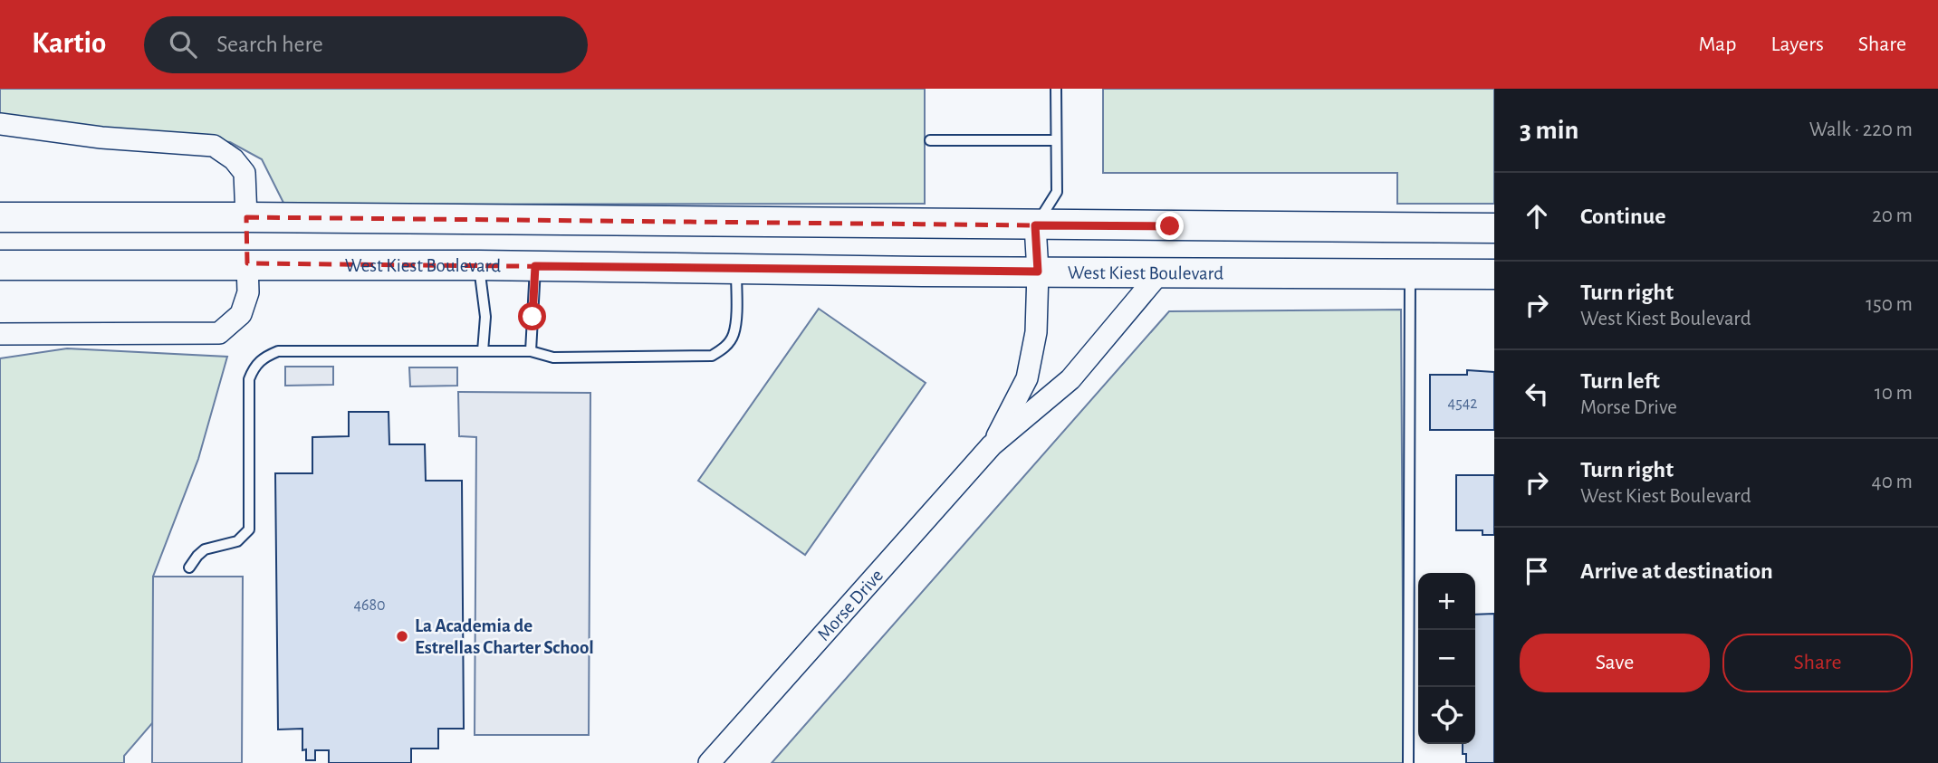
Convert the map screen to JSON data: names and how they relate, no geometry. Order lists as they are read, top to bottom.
{
  "streets": {
    "main road": ["West Kiest Boulevard"],
    "street": ["Morse Drive"]
  },
  "crossings": [
    ["West Kiest Boulevard", "Morse Drive"]
  ],
  "places": ["La Academia de Estrellas Charter School"],
  "house_numbers": ["4542", "4680"],
  "page": {
    "header": "Kartio",
    "search": "Search here",
    "nav": ["Map", "Layers", "Share"],
    "heading": ["3 min", "Walk · 220 m"],
    "list": [
      ["Continue", "20 m"],
      ["Turn right", "West Kiest Boulevard", "150 m"],
      ["Turn left", "Morse Drive", "10 m"],
      ["Turn right", "West Kiest Boulevard", "40 m"],
      "Arrive at destination"
    ],
    "map_buttons": ["+", "−"],
    "buttons": ["Save", "Share"]
  }
}
